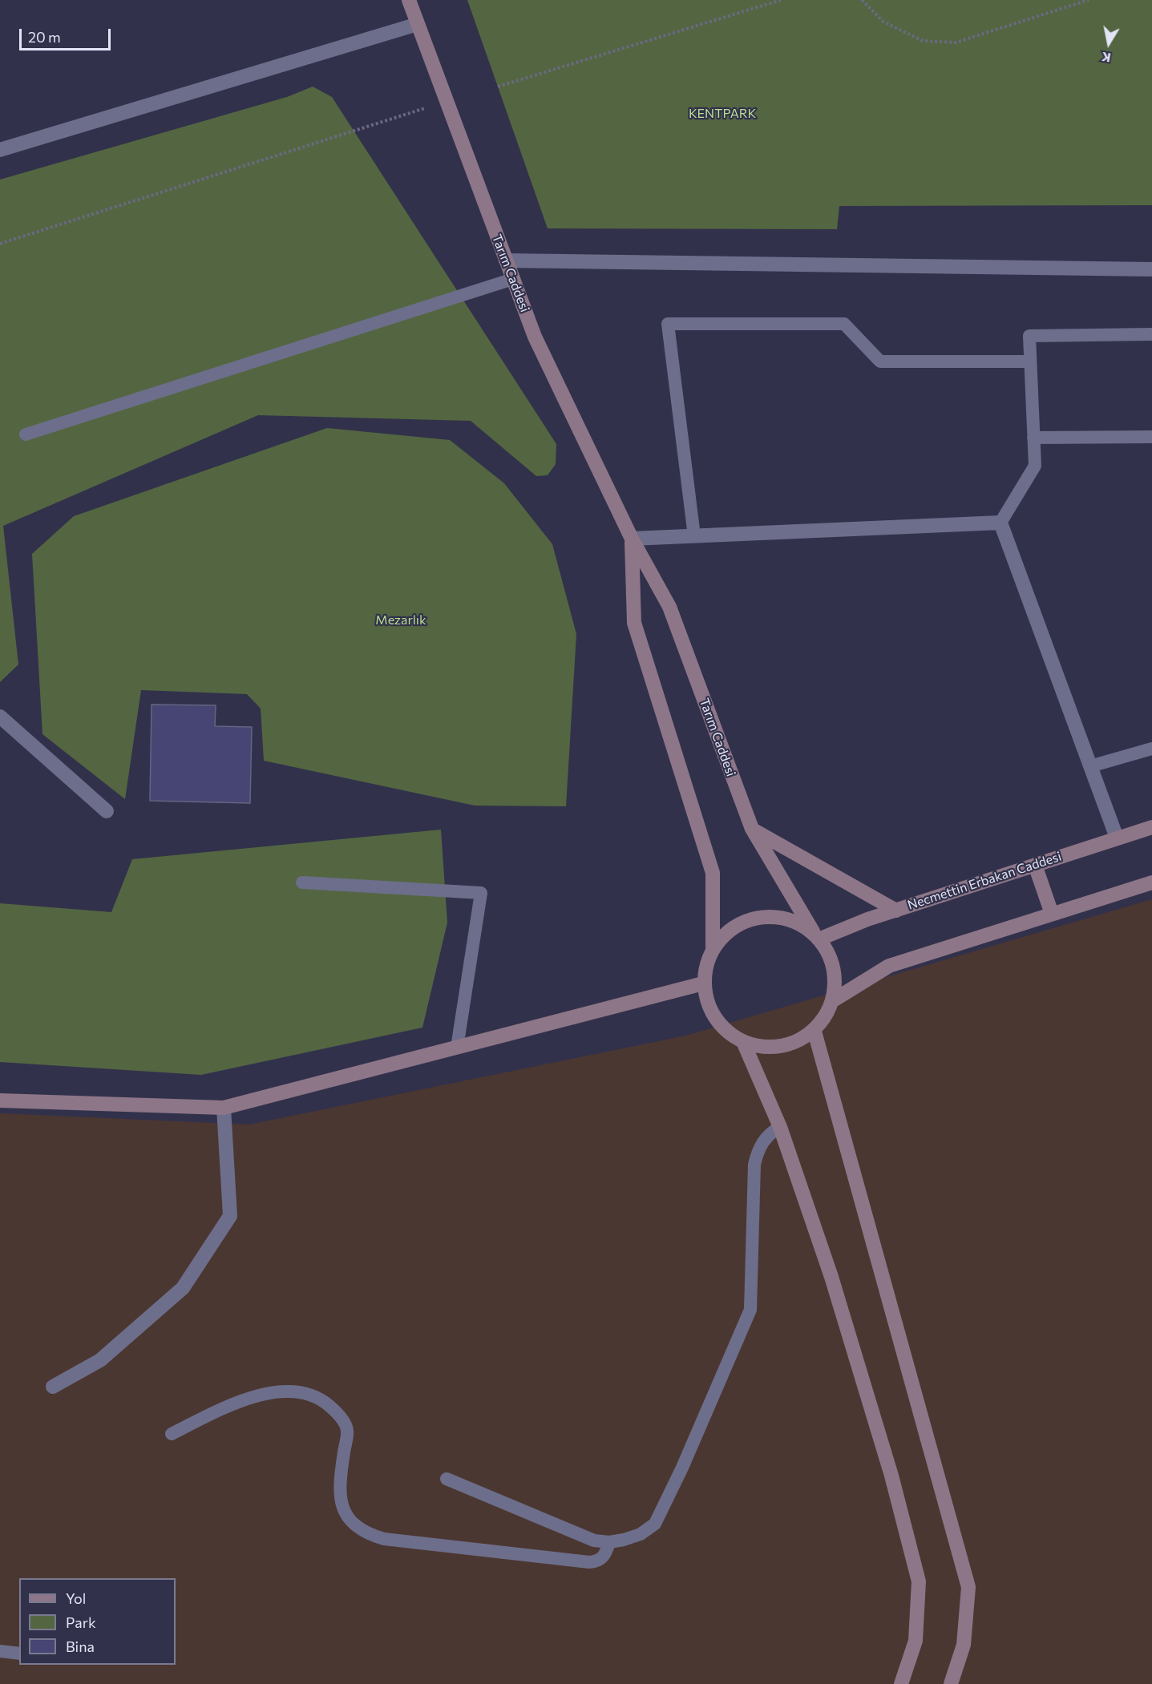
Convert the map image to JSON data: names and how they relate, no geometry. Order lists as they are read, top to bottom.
{
  "streets": {
    "street": ["Tarım Caddesi", "Necmettin Erbakan Caddesi"]
  },
  "crossings": [
    ["Tarım Caddesi", "Necmettin Erbakan Caddesi"]
  ],
  "parks": ["KENTPARK", "Mezarlık"],
  "legend": ["Yol", "Park", "Bina"],
  "scale_bar": "20 m",
  "north": "bottom"
}
